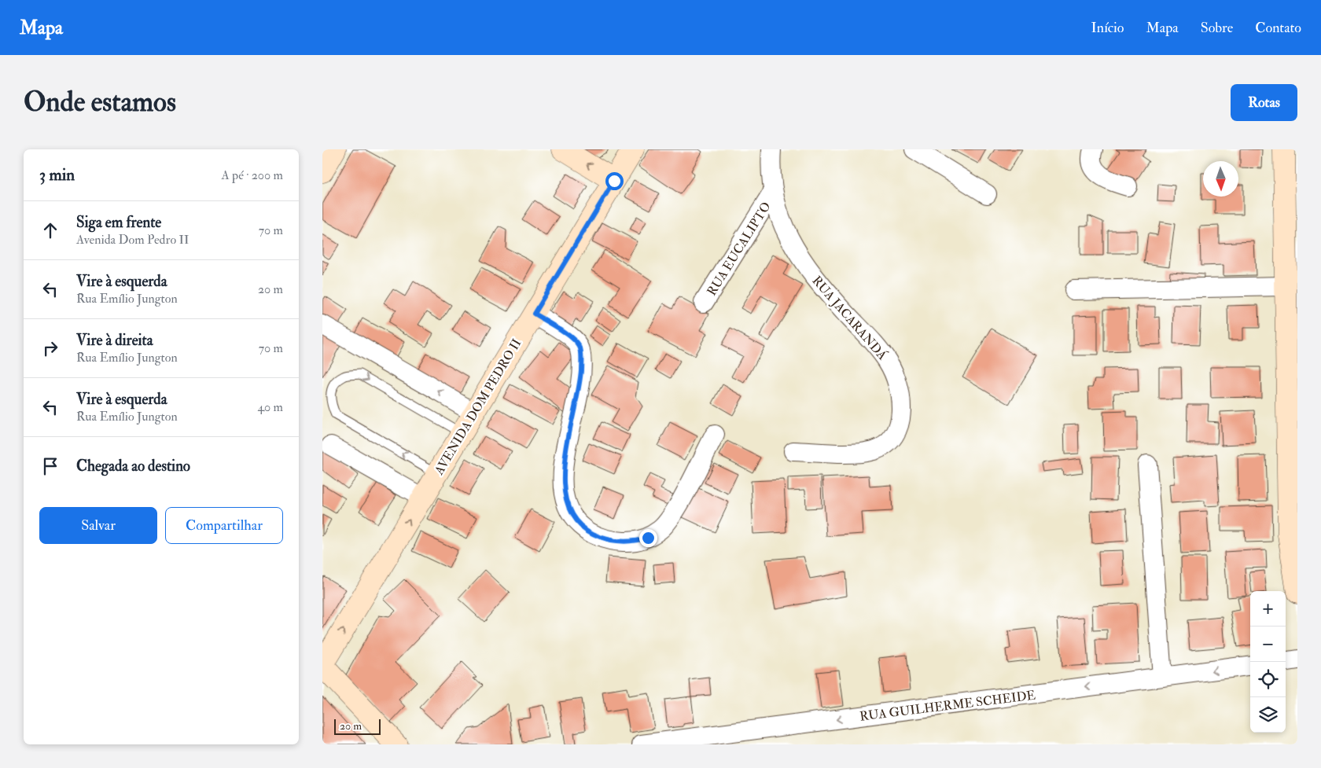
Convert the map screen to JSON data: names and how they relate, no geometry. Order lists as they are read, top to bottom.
{
  "streets": {
    "main road": ["AVENIDA DOM PEDRO II"],
    "street": ["RUA EUCALIPTO", "RUA JACARANDÁ", "RUA GUILHERME SCHEIDE"]
  },
  "crossings": [
    ["RUA EUCALIPTO", "RUA JACARANDÁ"]
  ],
  "one_way": ["RUA GUILHERME SCHEIDE"],
  "scale_bar": "20 m",
  "north": "bottom",
  "page": {
    "header": "Mapa",
    "nav": [
      "Início",
      "Mapa",
      "Sobre",
      "Contato"
    ],
    "buttons": [
      "Rotas",
      ["Salvar", "Compartilhar"]
    ],
    "title": "Onde estamos",
    "heading": ["3 min", "A pé · 200 m"],
    "list": [
      ["Siga em frente", "Avenida Dom Pedro II", "70 m"],
      ["Vire à esquerda", "Rua Emílio Jungton", "20 m"],
      ["Vire à direita", "Rua Emílio Jungton", "70 m"],
      ["Vire à esquerda", "Rua Emílio Jungton", "40 m"],
      "Chegada ao destino"
    ],
    "map_buttons": ["+", "−"],
    "scale": "20 m"
  }
}
